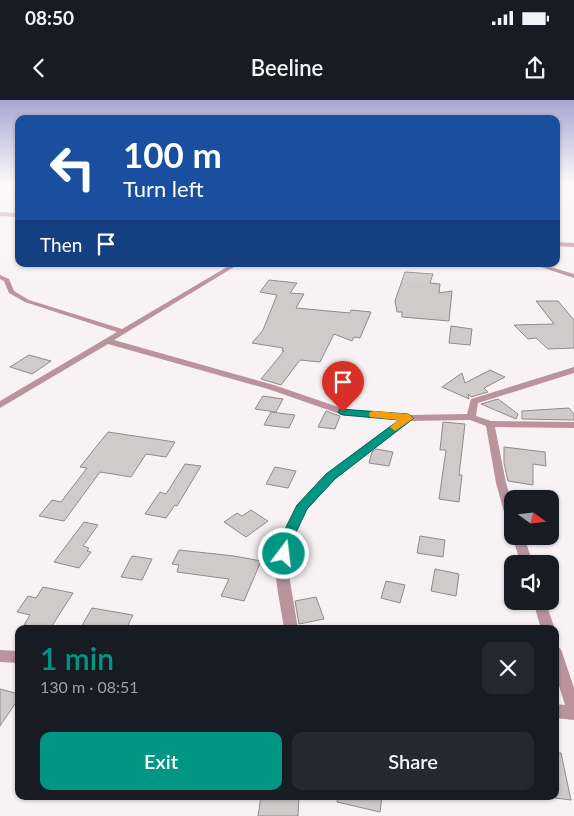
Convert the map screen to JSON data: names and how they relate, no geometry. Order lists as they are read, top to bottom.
{
  "north": "right",
  "page": {
    "status": "08:50",
    "header": "Beeline",
    "turn": ["100 m", "Turn left"],
    "then": "Then",
    "heading": ["1 min", "130 m · 08:51"],
    "buttons": ["Exit", "Share"]
  }
}
